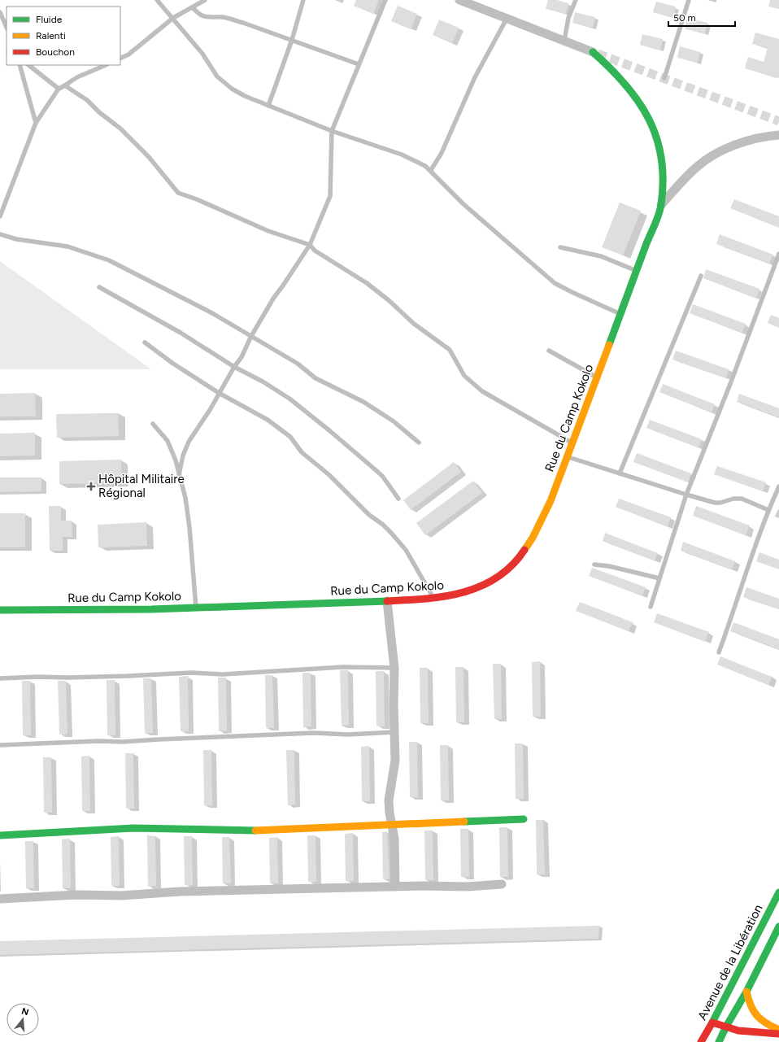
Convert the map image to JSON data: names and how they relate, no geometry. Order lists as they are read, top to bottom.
{
  "streets": {
    "main road": ["Rue du Camp Kokolo", "Avenue de la Libération"]
  },
  "places": {
    "health": ["Hôpital Militaire Régional"]
  },
  "legend": ["Fluide", "Ralenti", "Bouchon"],
  "scale_bar": "50 m",
  "north": "top"
}
